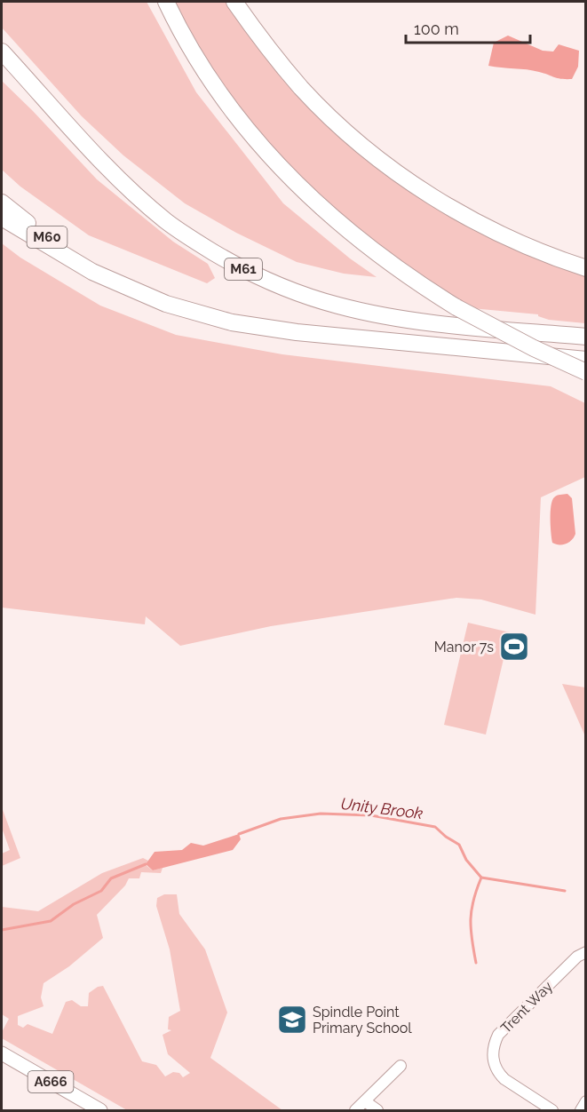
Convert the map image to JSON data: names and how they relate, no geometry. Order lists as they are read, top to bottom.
{
  "streets": {
    "highway": ["M60", "M61"],
    "main road": ["A666"],
    "street": ["Trent Way"]
  },
  "water": ["Unity Brook"],
  "places": {
    "sports": ["Manor 7s"],
    "school or university": ["Spindle Point Primary School"]
  },
  "scale_bar": "100 m"
}
